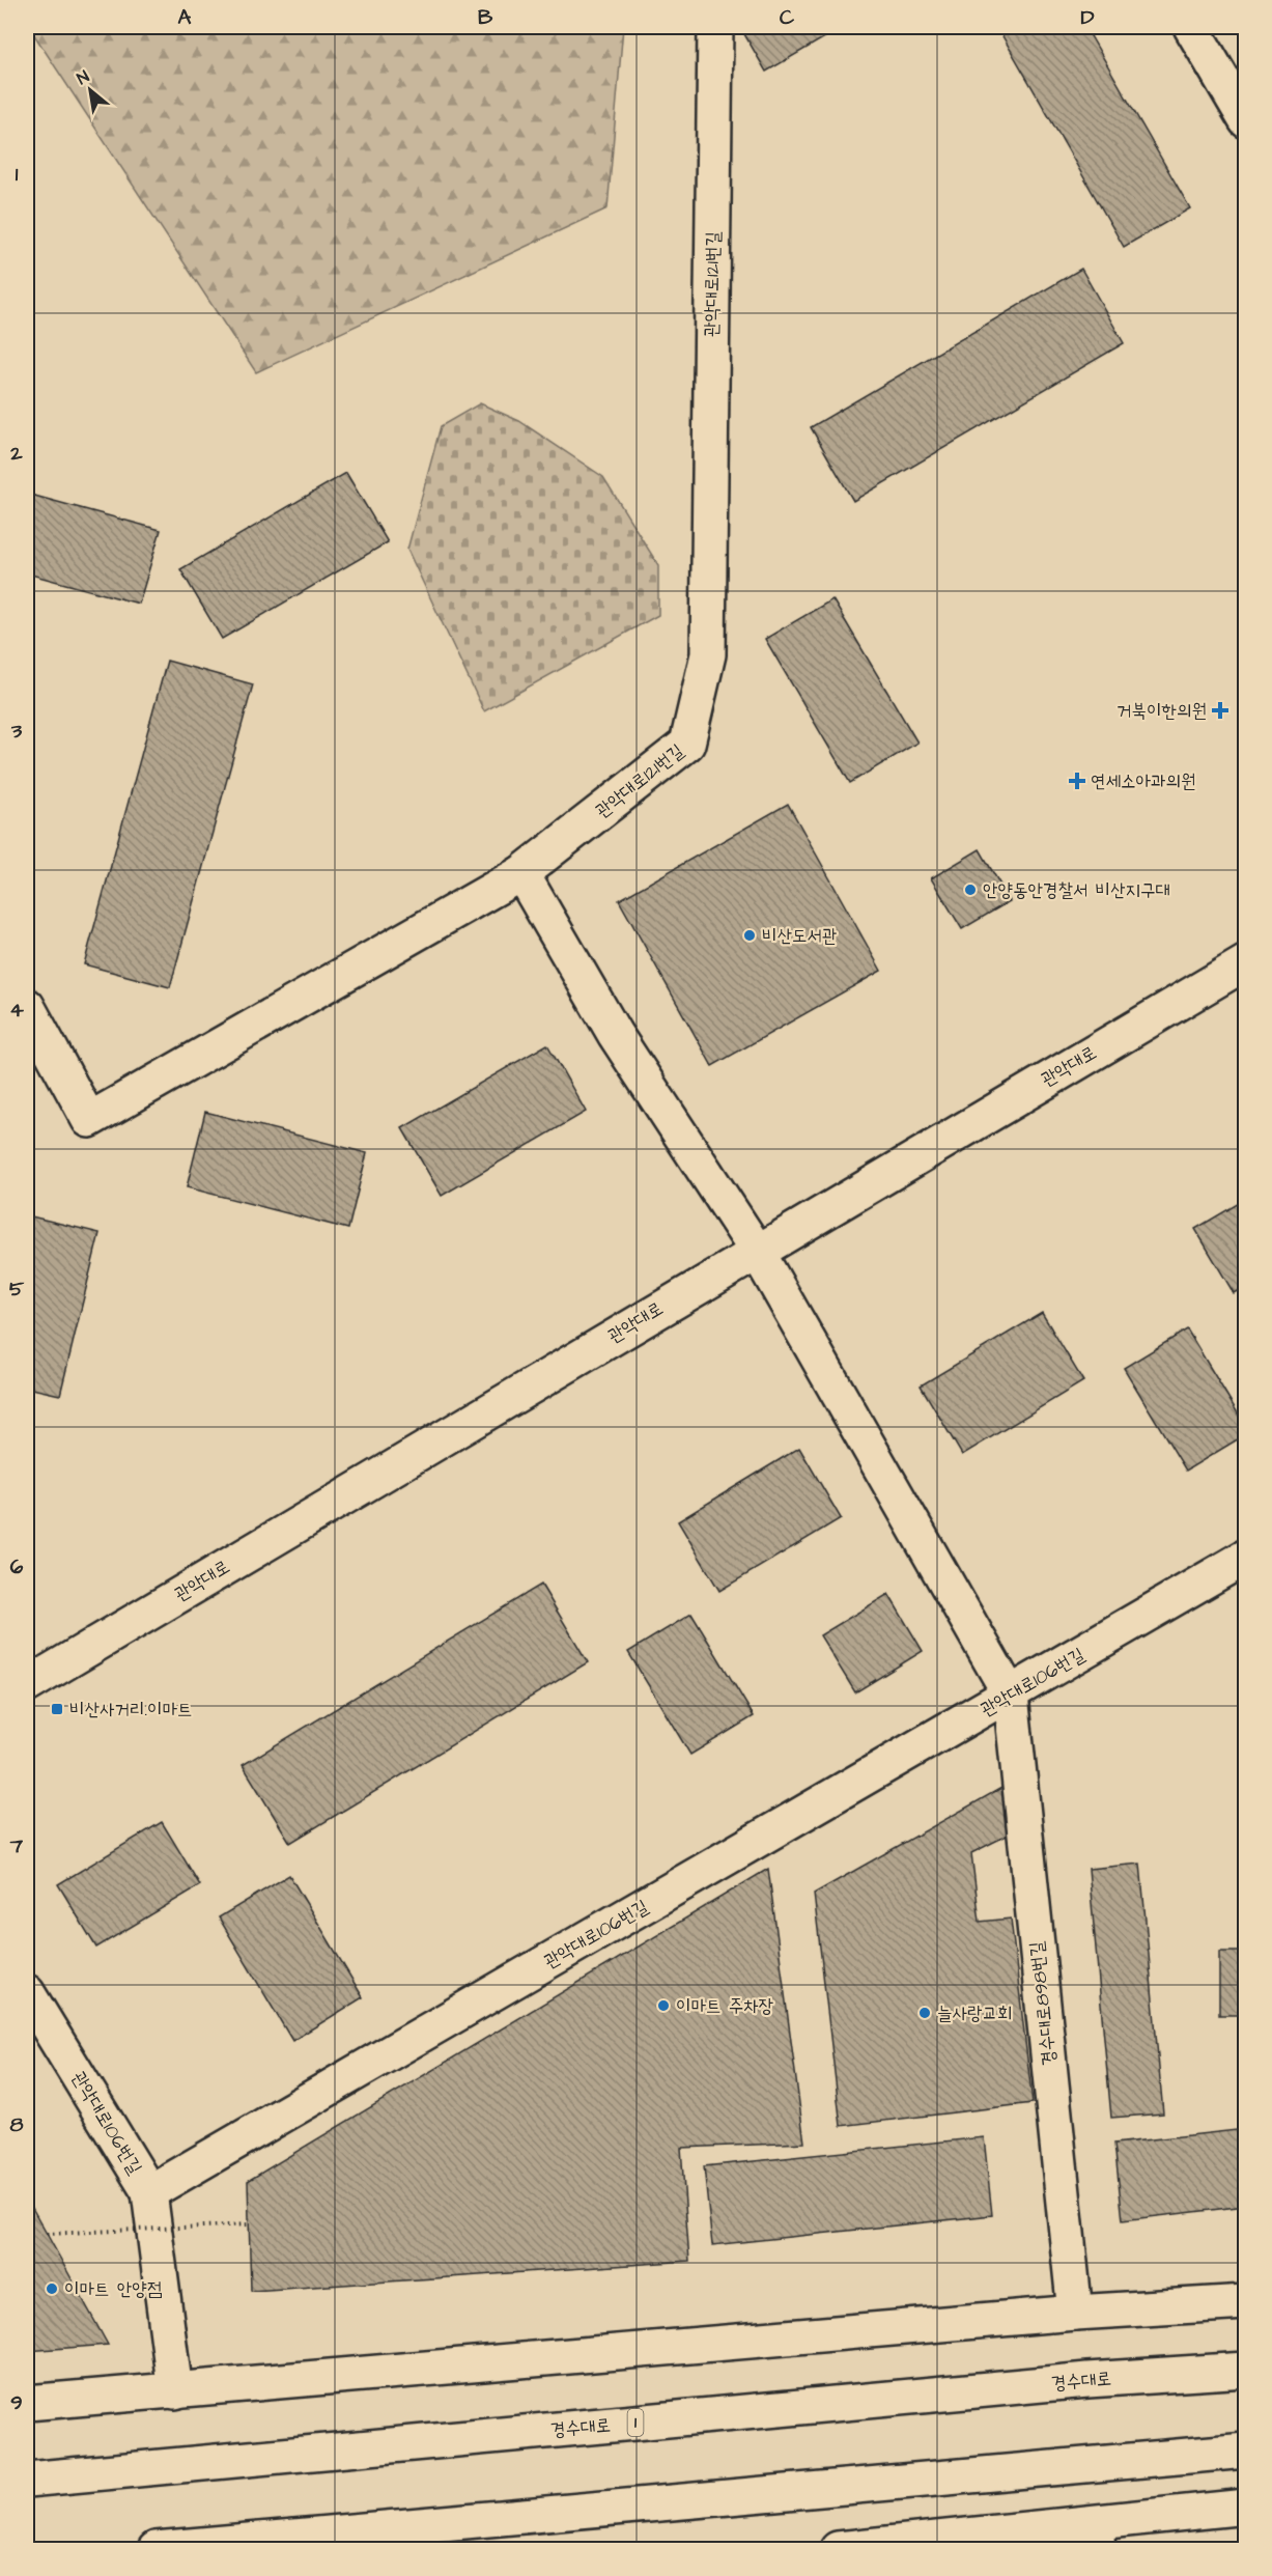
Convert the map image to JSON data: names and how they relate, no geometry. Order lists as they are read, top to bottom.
{
  "streets": {
    "main road": [
      "관악대로121번길",
      "관악대로",
      "관악대로106번길",
      "경수대로898번길",
      "경수대로",
      "1"
    ]
  },
  "crossings": [
    ["관악대로106번길", "경수대로898번길"]
  ],
  "places": {
    "health": ["거북이한의원", "연세소아과의원"],
    "other": [
      "안양동안경찰서 비산지구대",
      "비산도서관",
      "이마트 주차장",
      "늘사랑교회",
      "이마트 안양점"
    ],
    "transit": ["비산사거리.이마트"]
  },
  "north": "top left",
  "grid": {
    "columns": [
      "A",
      "B",
      "C",
      "D"
    ],
    "rows": [
      "1",
      "2",
      "3",
      "4",
      "5",
      "6",
      "7",
      "8",
      "9"
    ]
  }
}
